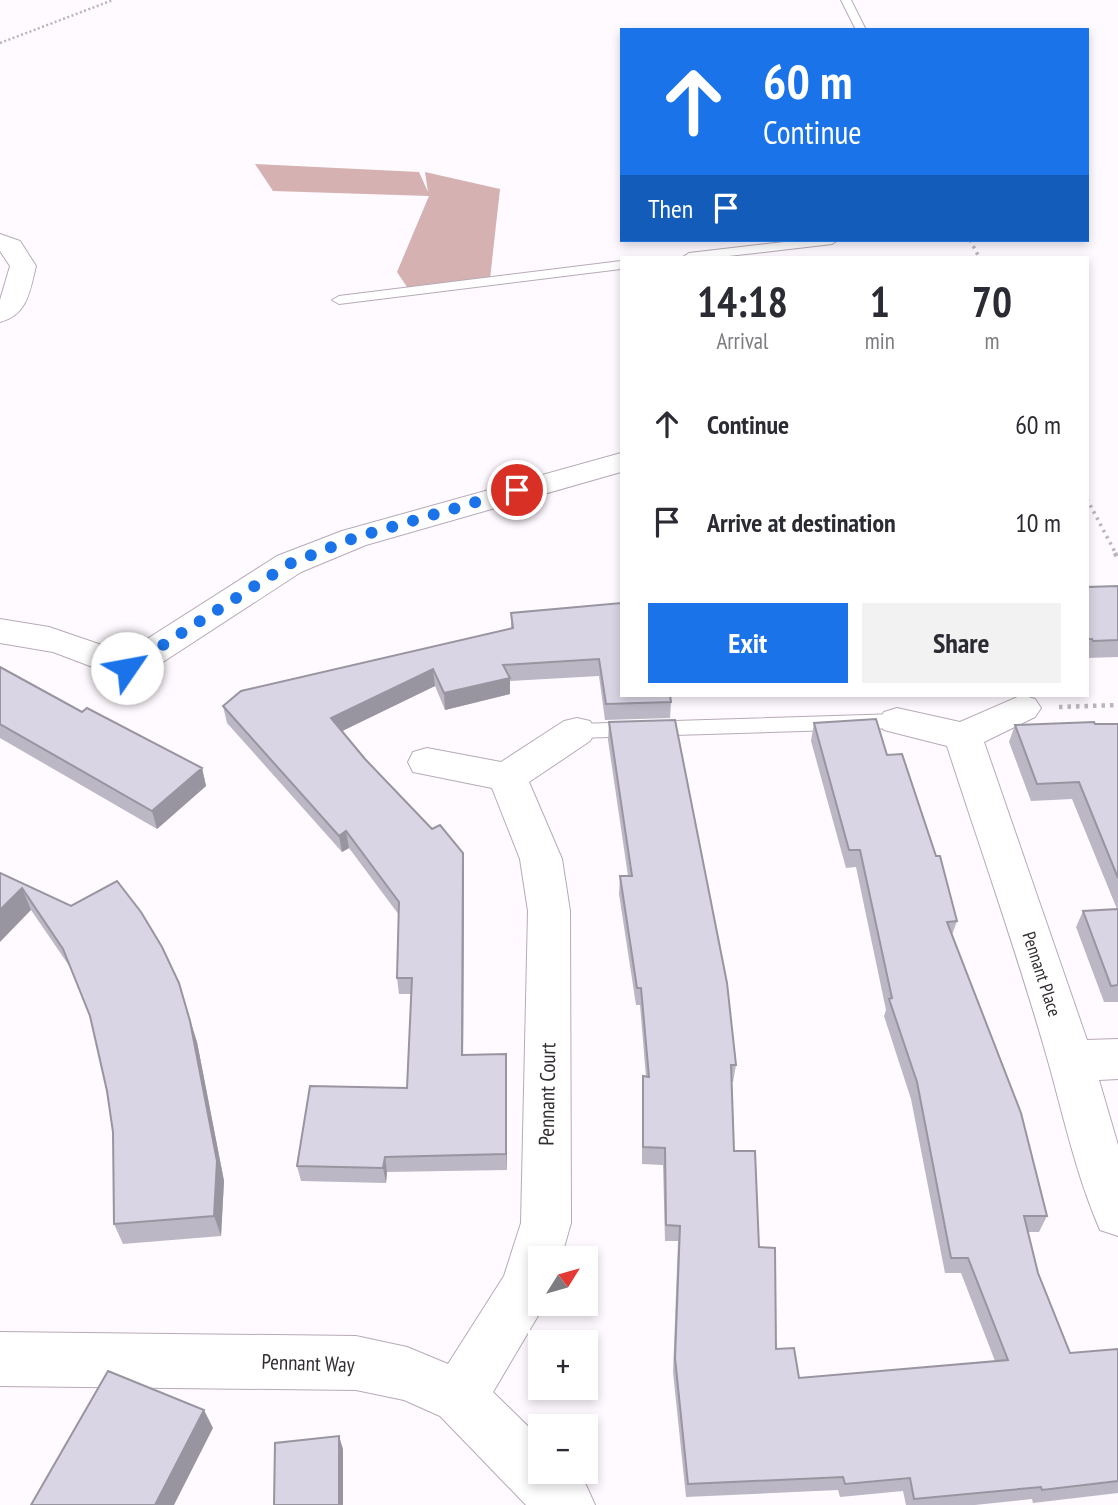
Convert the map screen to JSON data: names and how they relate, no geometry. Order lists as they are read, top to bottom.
{
  "streets": {
    "street": ["Pennant Place", "Pennant Court", "Pennant Way"]
  },
  "crossings": [
    ["Pennant Court", "Pennant Way"]
  ],
  "north": "top right",
  "page": {
    "turn": ["60 m", "Continue"],
    "then": "Then",
    "eta": [
      "14:18",
      "Arrival",
      "1",
      "min",
      "70",
      "m"
    ],
    "list": [
      {
        "name": "Continue",
        "value": "60 m"
      },
      {
        "name": "Arrive at destination",
        "value": "10 m"
      }
    ],
    "buttons": ["Exit", "Share"],
    "map_buttons": ["+", "−"]
  }
}
